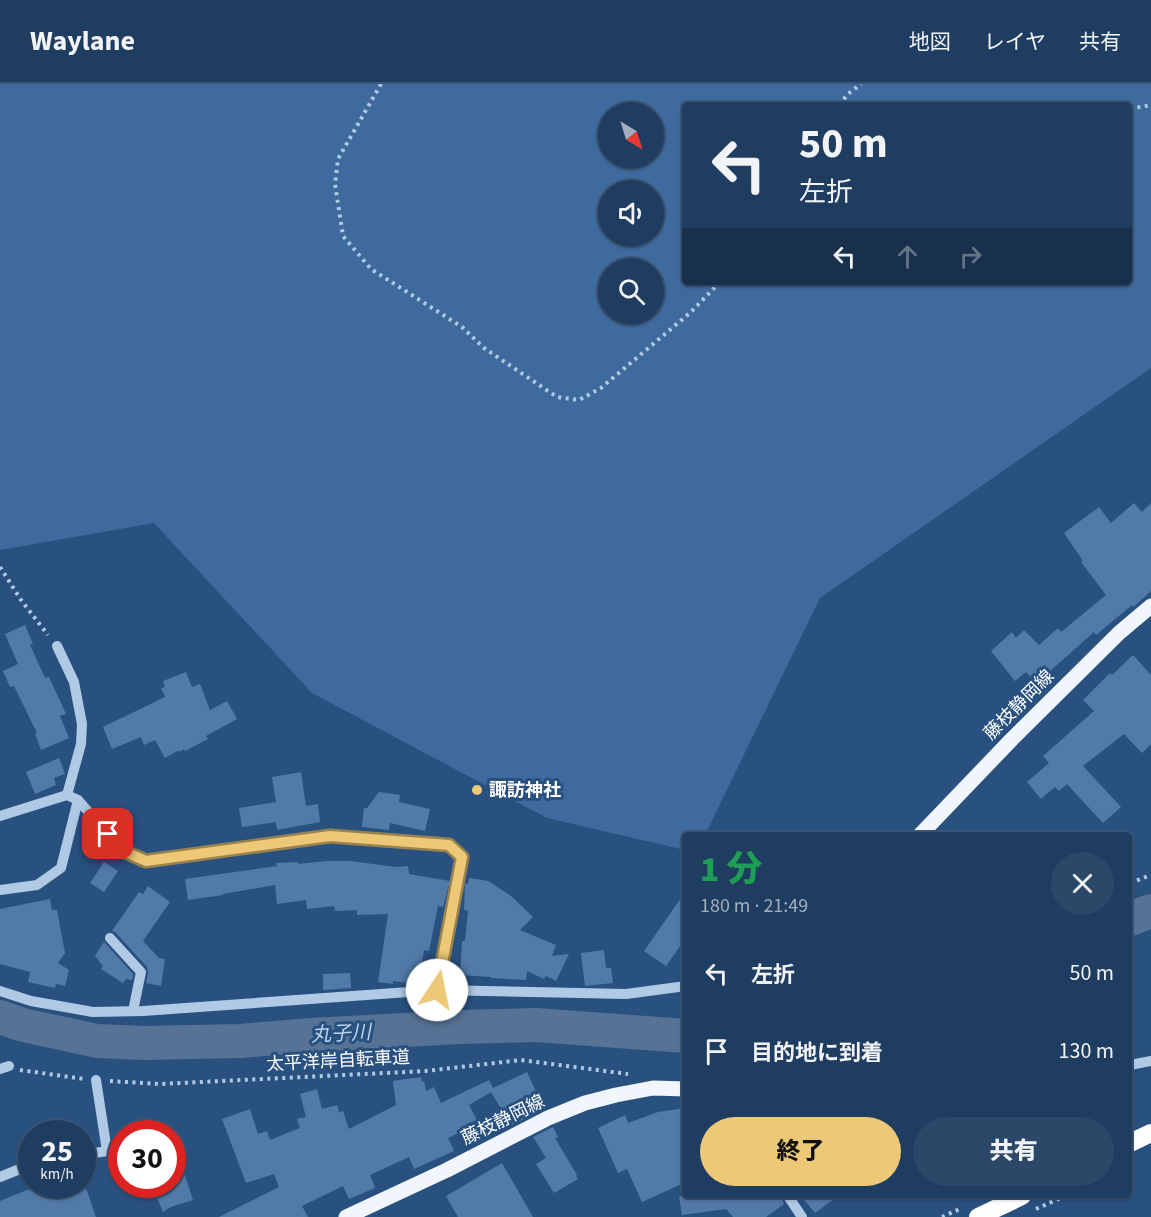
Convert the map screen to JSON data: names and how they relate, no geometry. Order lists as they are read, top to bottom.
{
  "streets": {
    "main road": ["藤枝静岡線"],
    "path": ["太平洋岸自転車道"]
  },
  "water": ["丸子川"],
  "places": ["諏訪神社"],
  "north": "bottom right",
  "page": {
    "header": "Waylane",
    "nav": ["地図", "レイヤ", "共有"],
    "turn": ["50 m", "左折"],
    "heading": ["1 分", "180 m · 21:49"],
    "list": [
      {
        "name": "左折",
        "value": "50 m"
      },
      {
        "name": "目的地に到着",
        "value": "130 m"
      }
    ],
    "buttons": ["終了", "共有"],
    "speed": "25 km/h",
    "limit": "30"
  }
}
